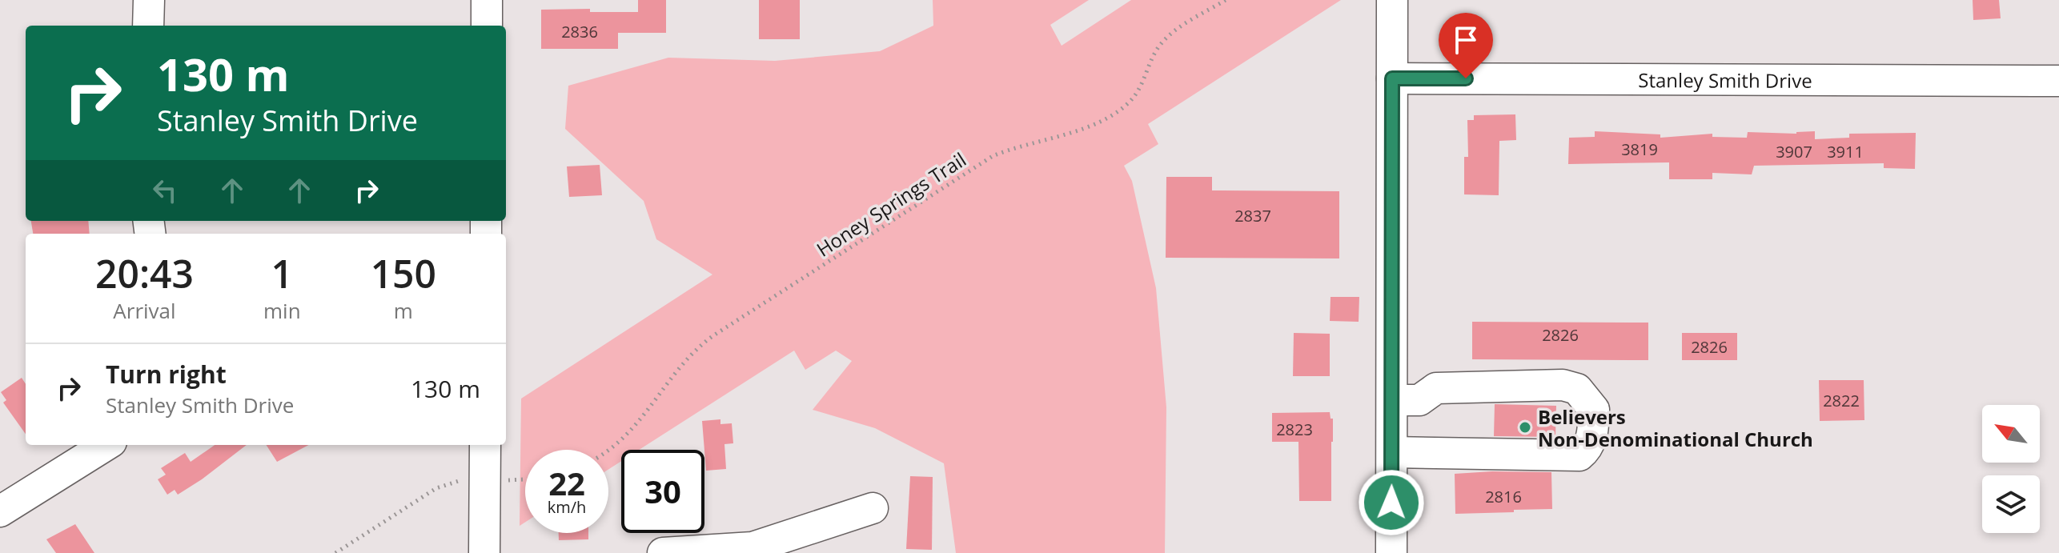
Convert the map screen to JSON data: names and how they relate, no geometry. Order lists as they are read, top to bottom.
{
  "streets": {
    "street": ["Stanley Smith Drive"],
    "path": ["Honey Springs Trail"]
  },
  "places": ["Believers Non-Denominational Church"],
  "house_numbers": [
    "2836",
    "3819",
    "3907",
    "3911",
    "2837",
    "2826",
    "2826",
    "2822",
    "2823",
    "2816"
  ],
  "north": "top left",
  "page": {
    "turn": ["130 m", "Stanley Smith Drive"],
    "eta": [
      "20:43",
      "Arrival",
      "1",
      "min",
      "150",
      "m"
    ],
    "list": [
      {
        "name": "Turn right",
        "note": "Stanley Smith Drive",
        "value": "130 m"
      }
    ],
    "speed": "22 km/h",
    "limit": "30"
  }
}
